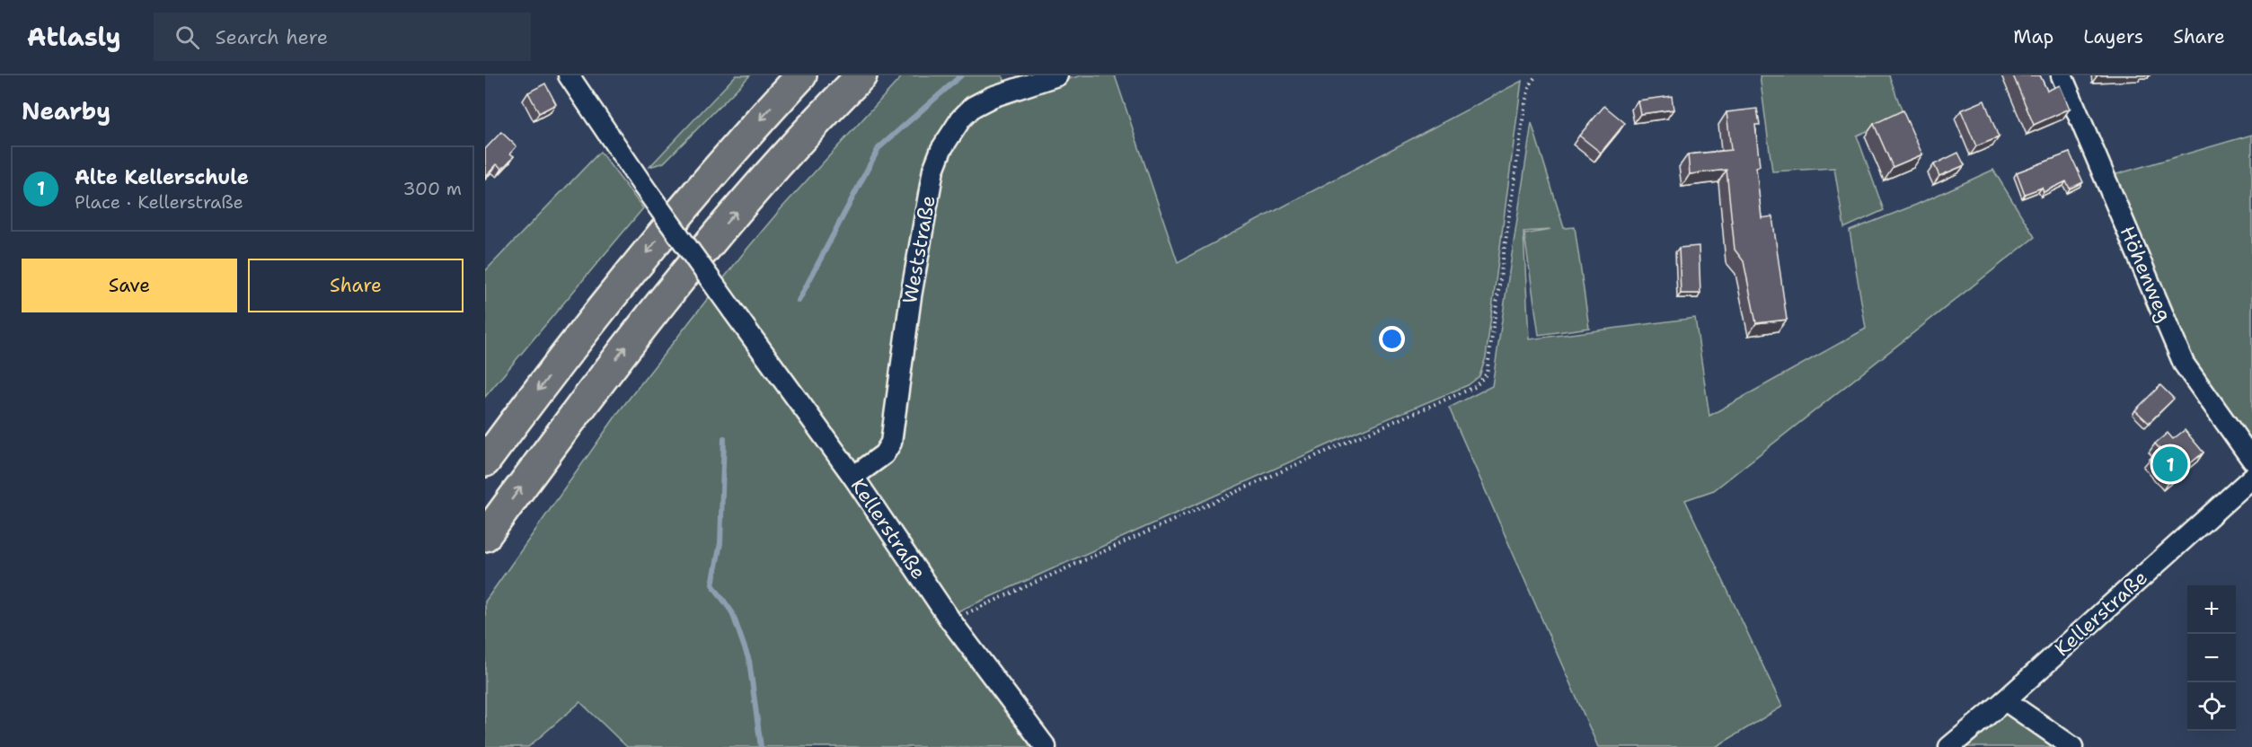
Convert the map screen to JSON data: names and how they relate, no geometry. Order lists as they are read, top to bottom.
{
  "streets": {
    "street": ["Weststraße", "Höhenweg", "Kellerstraße"]
  },
  "crossings": [
    ["Weststraße", "Kellerstraße"]
  ],
  "page": {
    "header": "Atlasly",
    "search": "Search here",
    "nav": ["Map", "Layers", "Share"],
    "heading": "Nearby",
    "list": [
      {
        "mark": "1",
        "name": "Alte Kellerschule",
        "note": "Place · Kellerstraße",
        "value": "300 m"
      }
    ],
    "buttons": ["Save", "Share"],
    "pins": "1",
    "map_buttons": ["+", "−"]
  }
}
